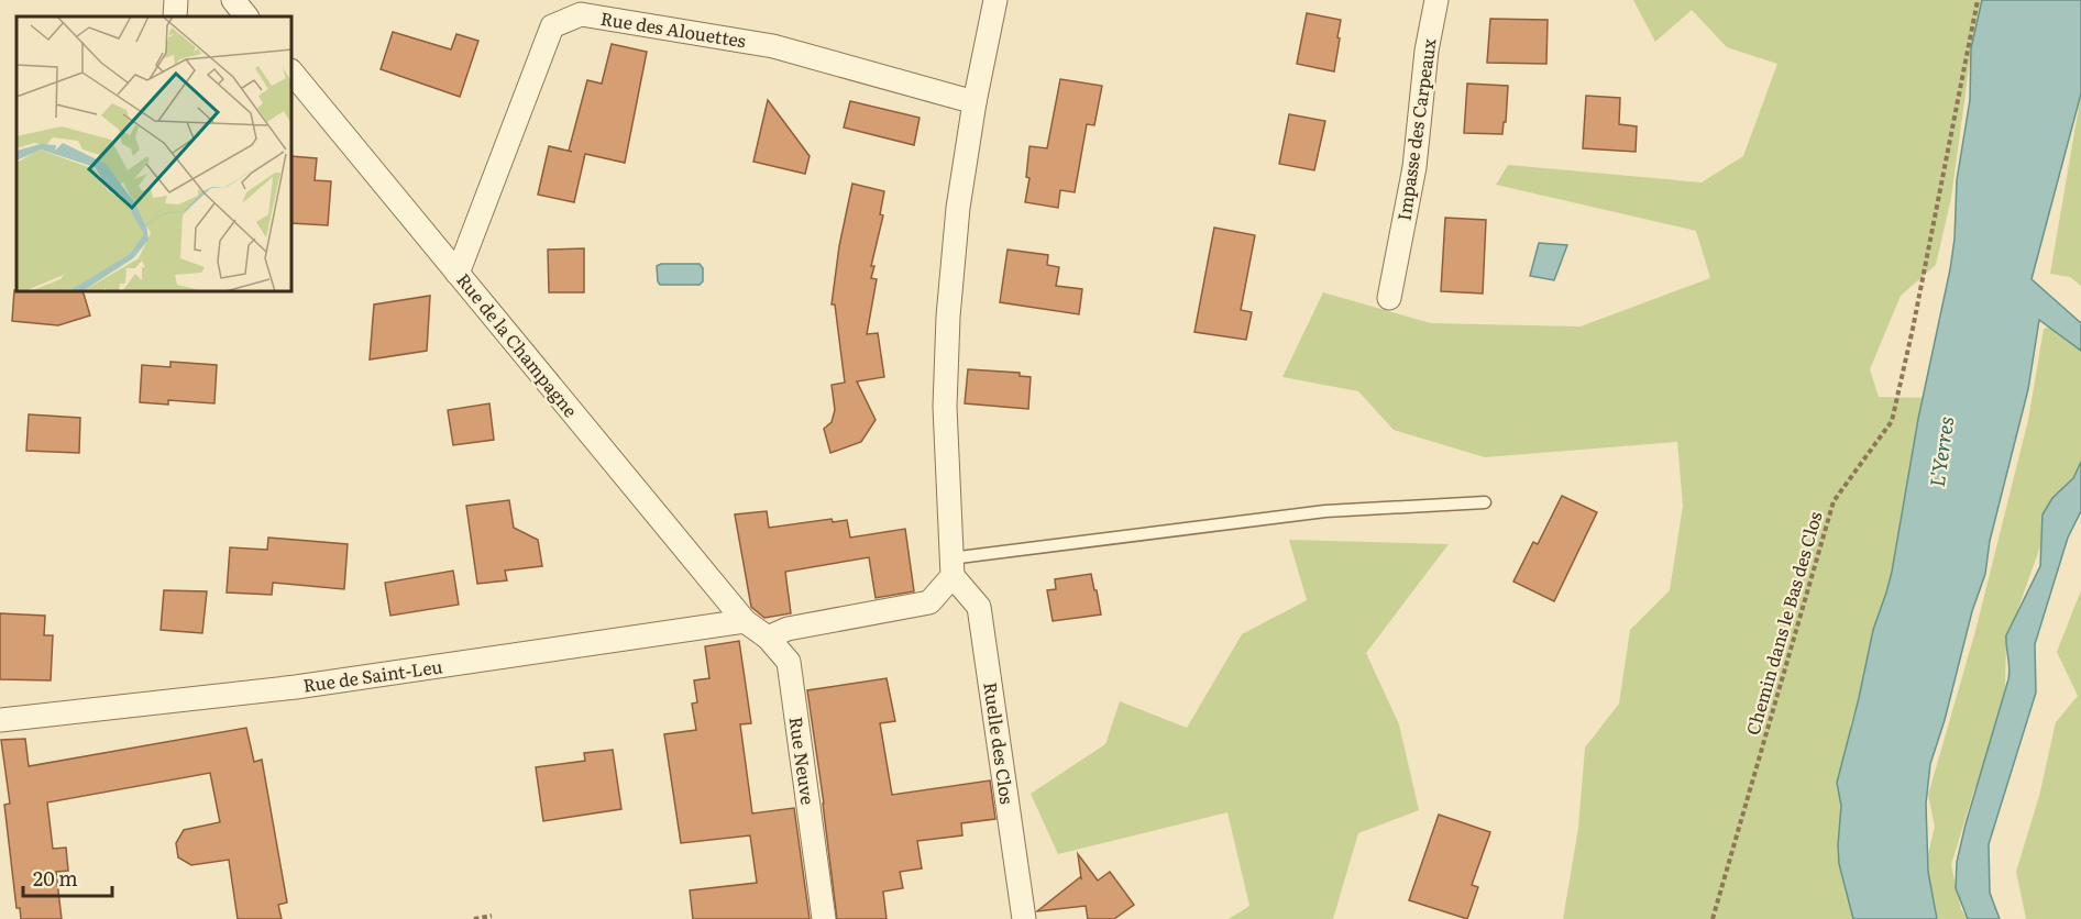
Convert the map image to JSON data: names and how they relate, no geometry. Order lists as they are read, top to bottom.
{
  "streets": {
    "street": [
      "Rue des Alouettes",
      "Impasse des Carpeaux",
      "Rue de la Champagne",
      "Rue de Saint-Leu",
      "Ruelle des Clos",
      "Rue Neuve"
    ],
    "path": ["Chemin dans le Bas des Clos"]
  },
  "crossings": [
    ["Rue des Alouettes", "Rue de la Champagne"],
    ["Rue de la Champagne", "Rue de Saint-Leu"],
    ["Rue de la Champagne", "Rue Neuve"],
    ["Rue de Saint-Leu", "Rue Neuve"]
  ],
  "water": ["L'Yerres"],
  "scale_bar": "20 m"
}
